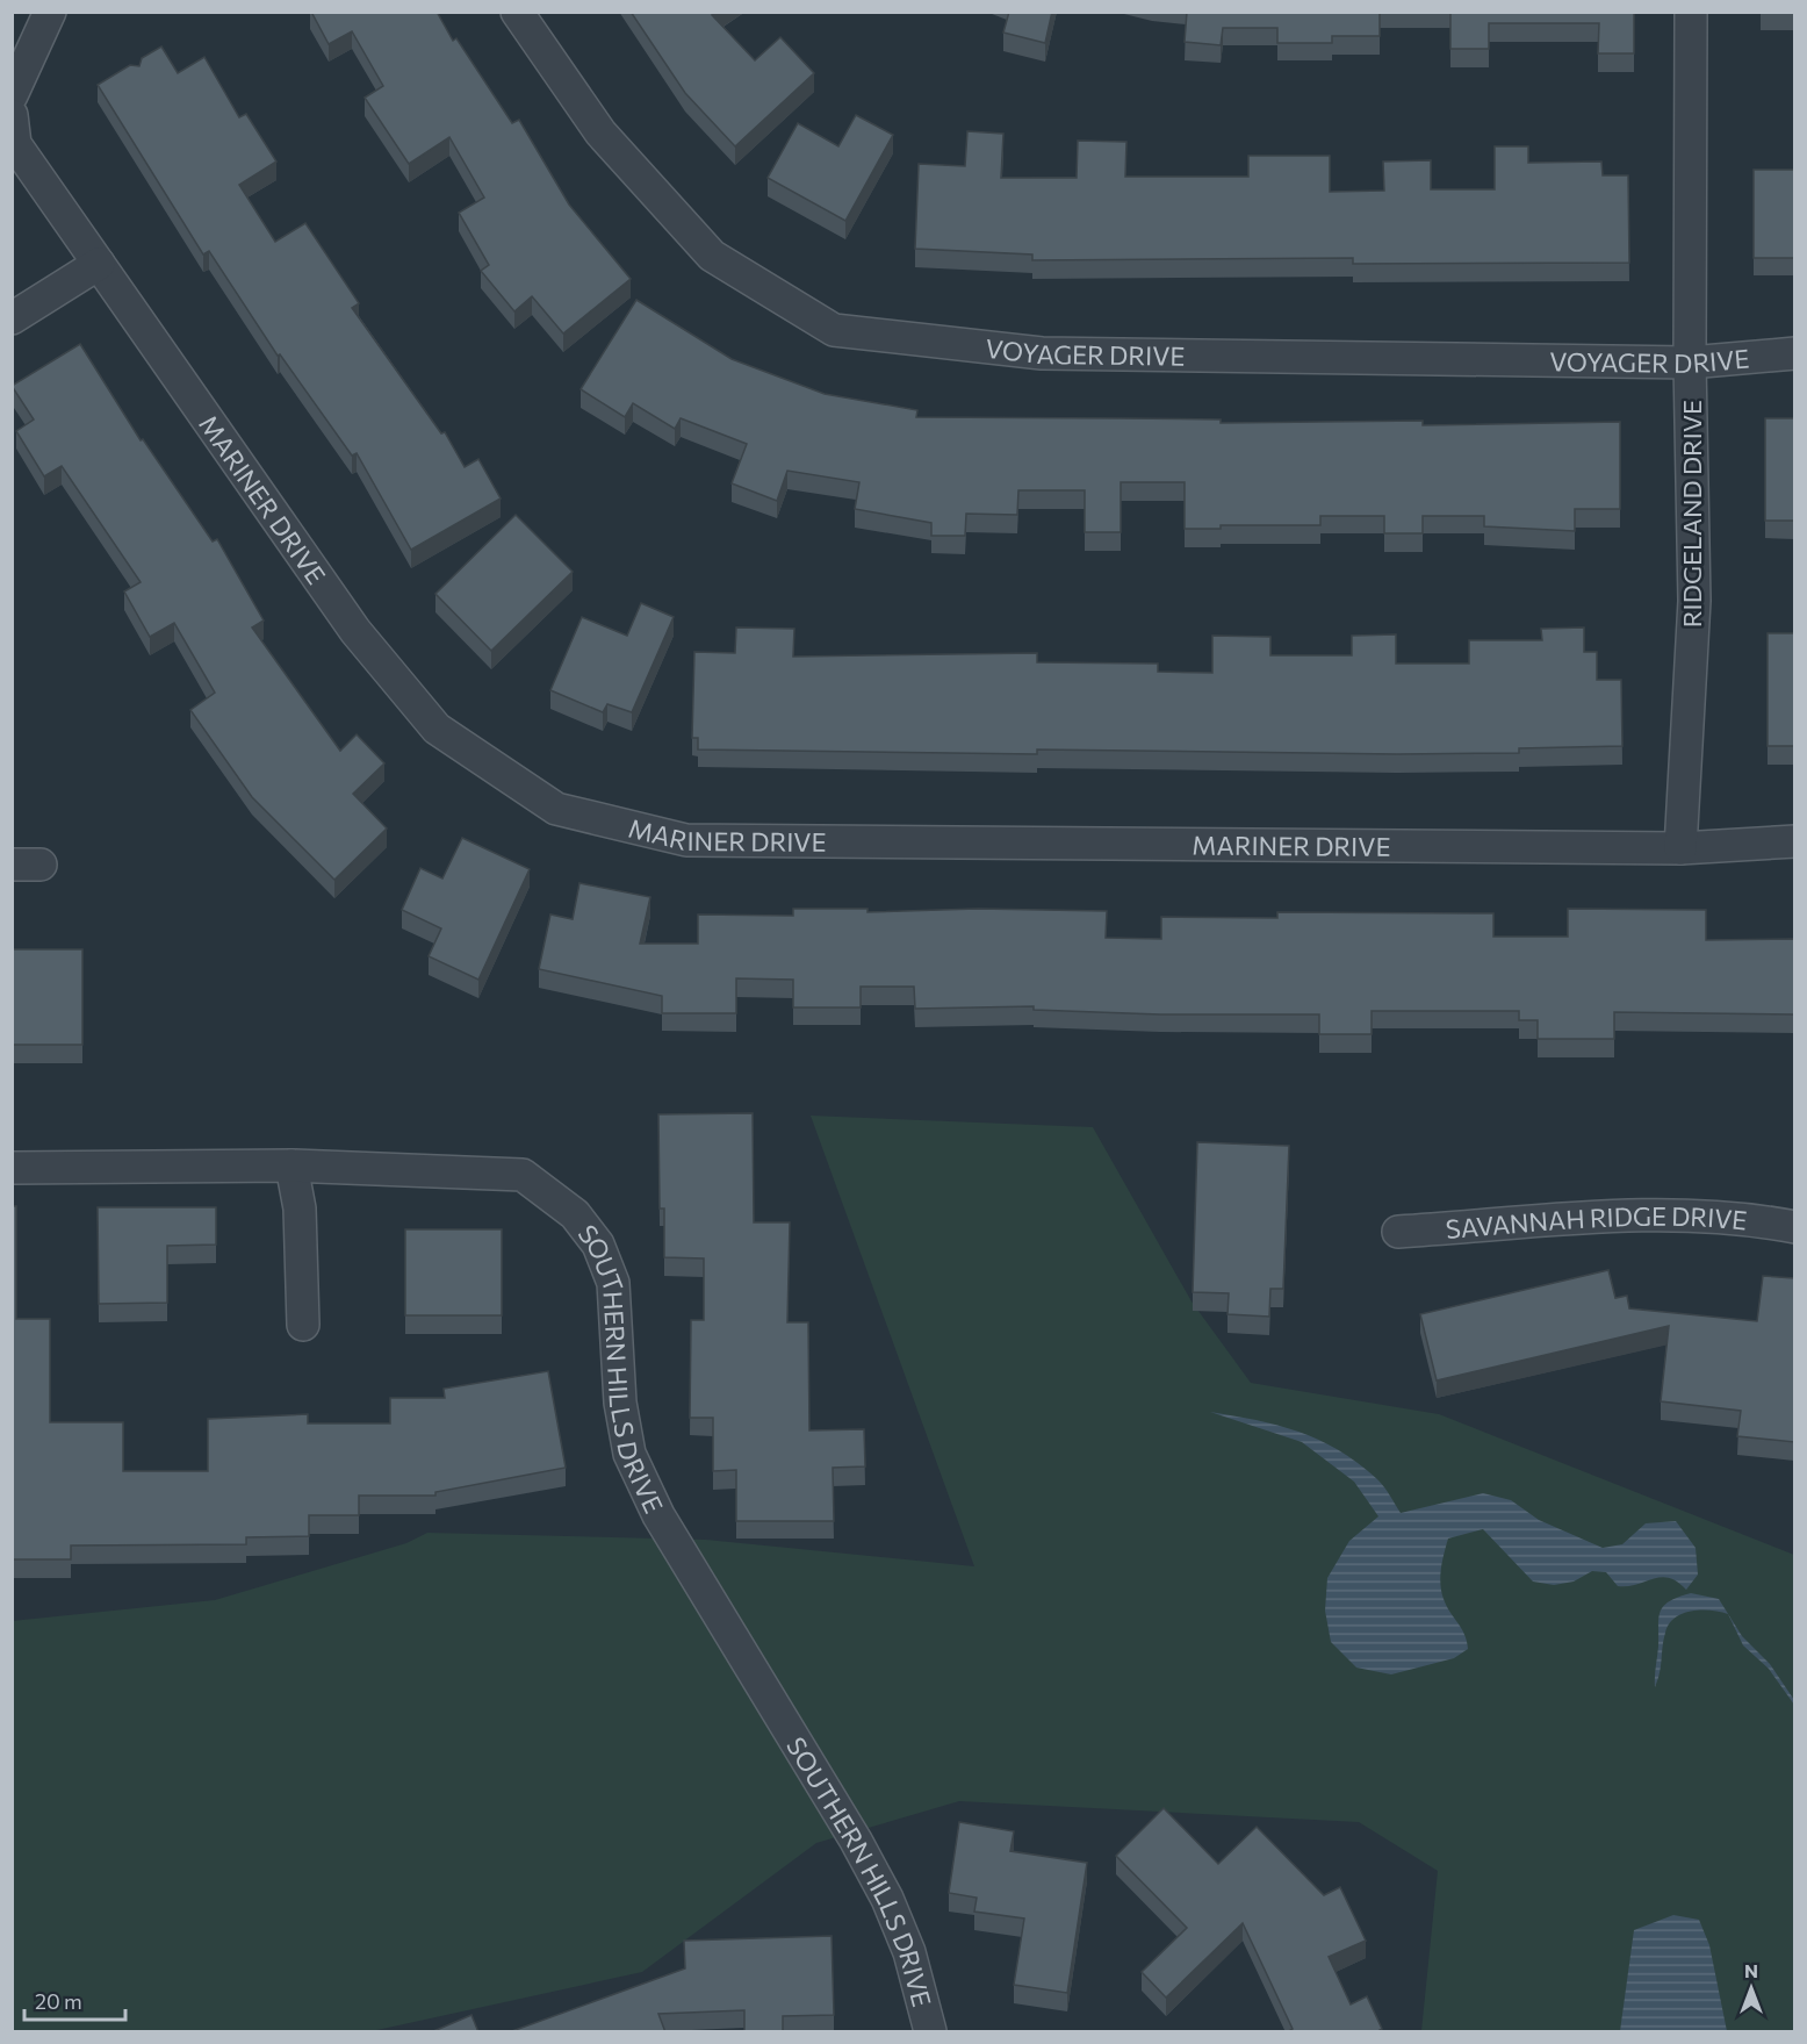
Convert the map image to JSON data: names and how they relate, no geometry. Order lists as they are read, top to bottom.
{
  "streets": {
    "street": [
      "VOYAGER DRIVE",
      "MARINER DRIVE",
      "RIDGELAND DRIVE",
      "SAVANNAH RIDGE DRIVE",
      "SOUTHERN HILLS DRIVE"
    ]
  },
  "crossings": [
    ["VOYAGER DRIVE", "RIDGELAND DRIVE"],
    ["MARINER DRIVE", "RIDGELAND DRIVE"]
  ],
  "scale_bar": "20 m",
  "north": "top"
}
